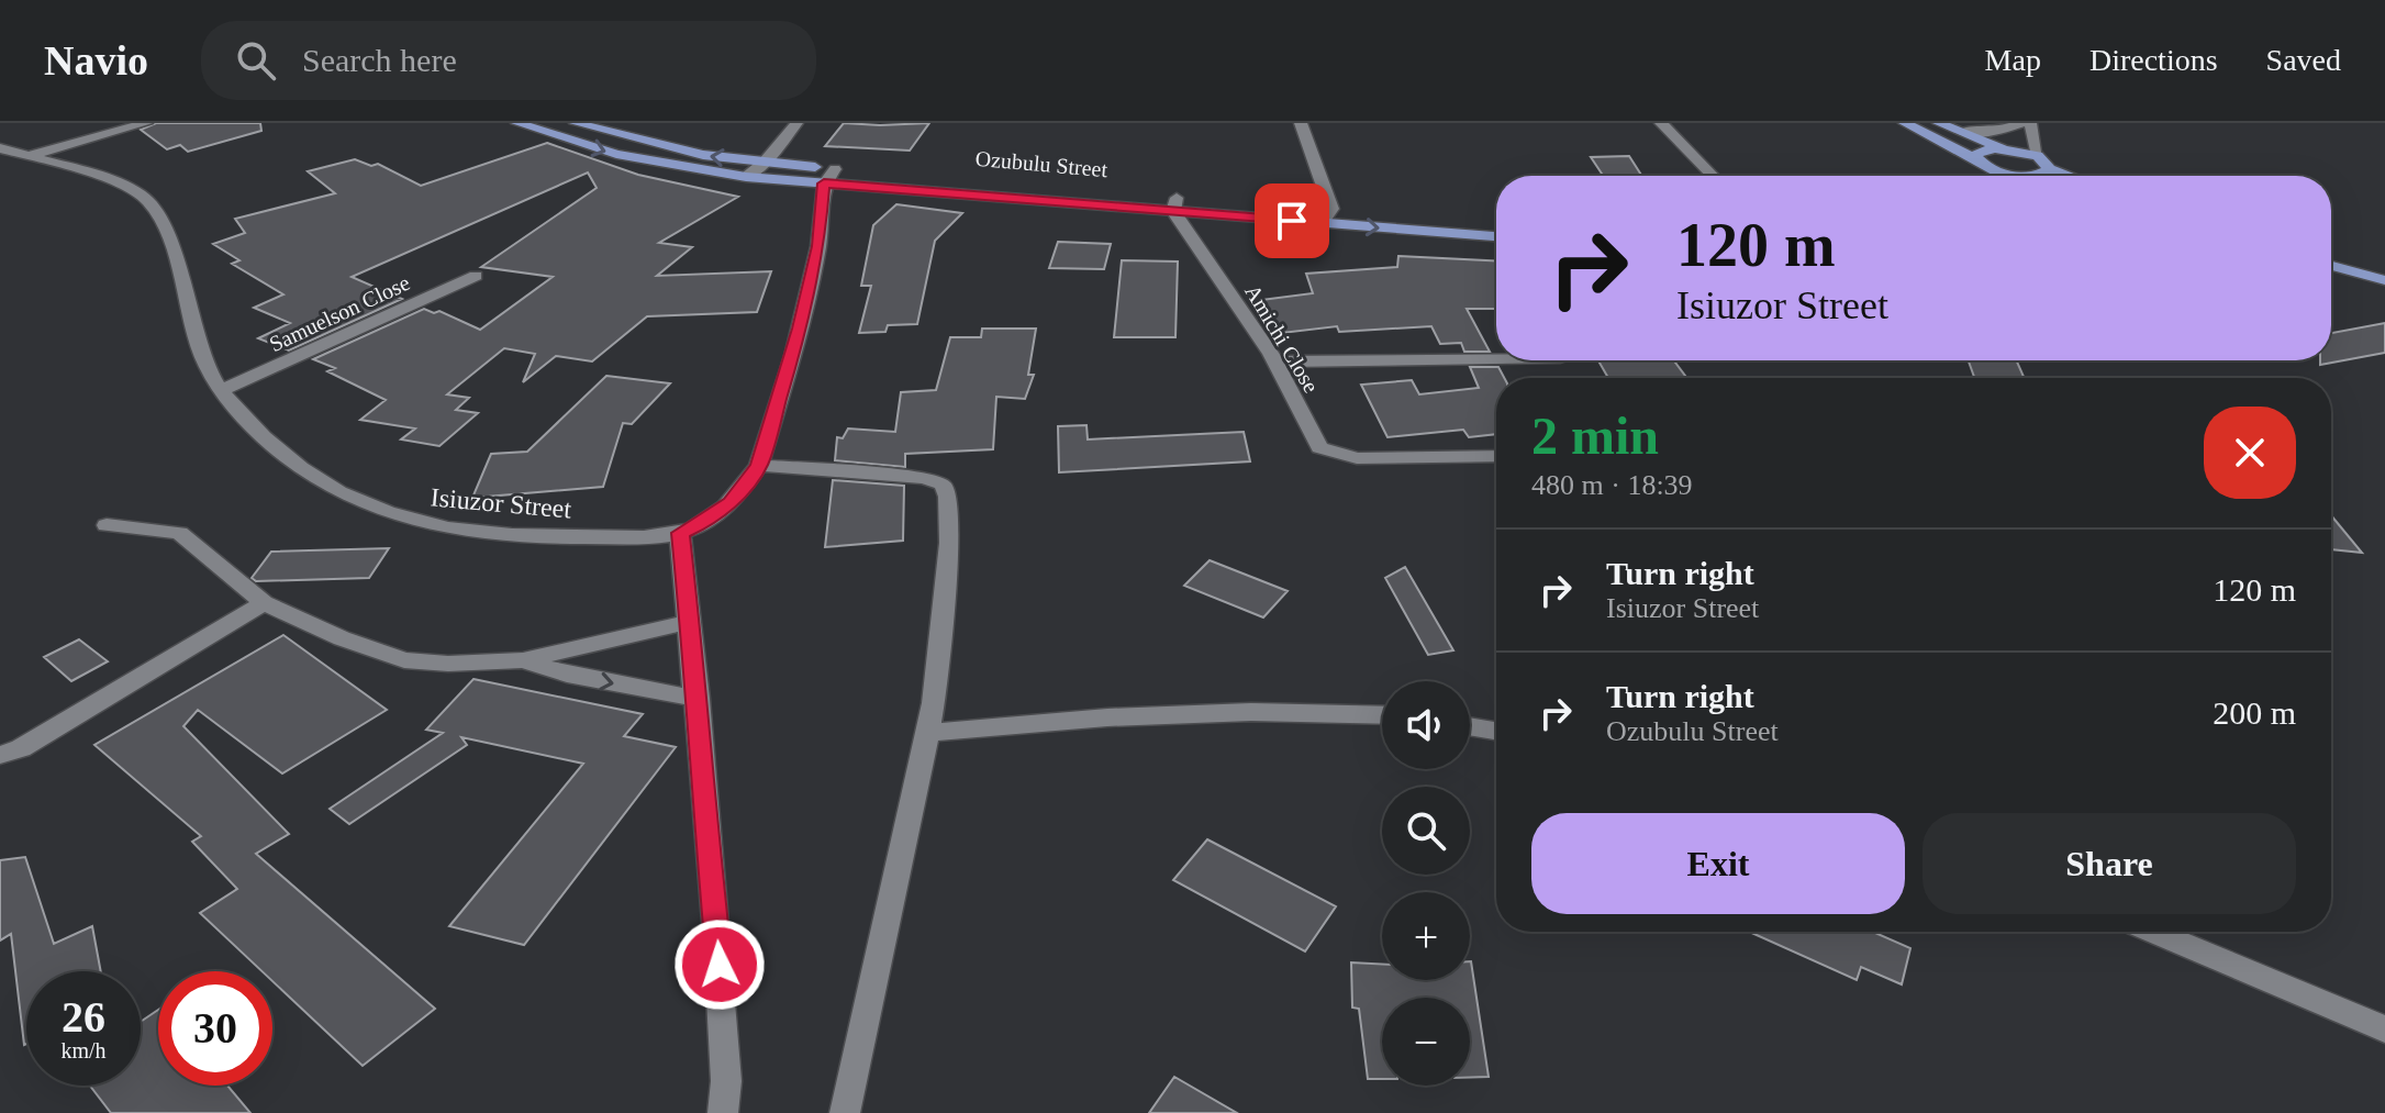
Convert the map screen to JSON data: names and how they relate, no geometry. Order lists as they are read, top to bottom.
{
  "streets": {
    "main road": ["Ozubulu Street"],
    "street": ["Samuelson Close", "Amichi Close", "Isiuzor Street"]
  },
  "crossings": [
    ["Ozubulu Street", "Amichi Close"],
    ["Ozubulu Street", "Isiuzor Street"],
    ["Samuelson Close", "Isiuzor Street"]
  ],
  "page": {
    "header": "Navio",
    "search": "Search here",
    "nav": ["Map", "Directions", "Saved"],
    "turn": ["120 m", "Isiuzor Street"],
    "heading": ["2 min", "480 m · 18:39"],
    "list": [
      {
        "name": "Turn right",
        "note": "Isiuzor Street",
        "value": "120 m"
      },
      {
        "name": "Turn right",
        "note": "Ozubulu Street",
        "value": "200 m"
      }
    ],
    "map_buttons": ["+", "−"],
    "buttons": ["Exit", "Share"],
    "speed": "26 km/h",
    "limit": "30"
  }
}
